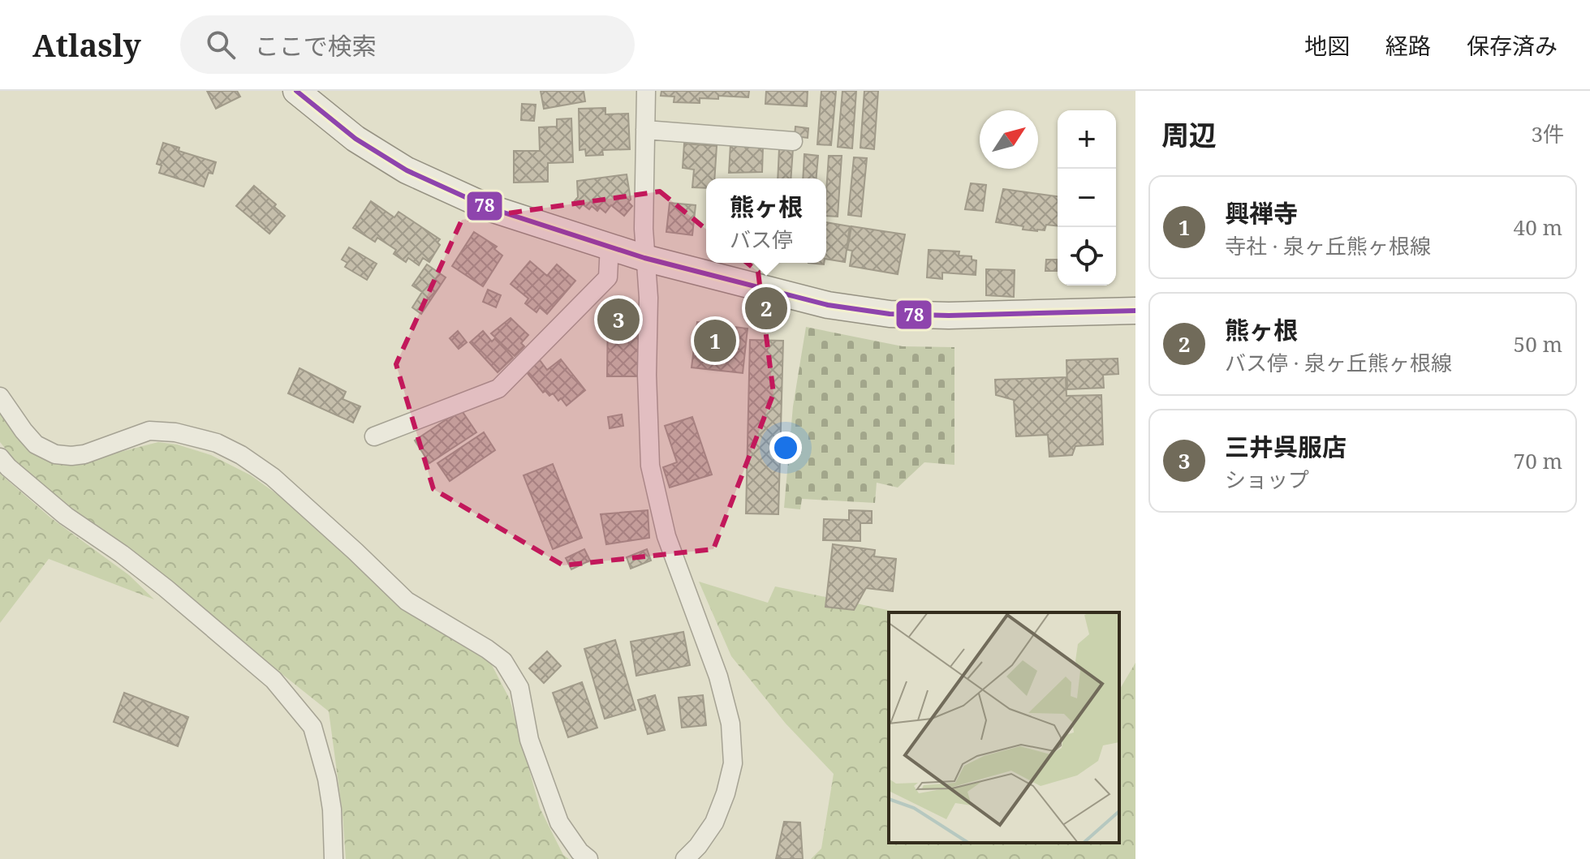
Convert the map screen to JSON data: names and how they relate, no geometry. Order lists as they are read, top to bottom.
{
  "lines": ["transit line 78"],
  "north": "top right",
  "page": {
    "header": "Atlasly",
    "search": "ここで検索",
    "nav": ["地図", "経路", "保存済み"],
    "heading": ["周辺", "3件"],
    "map_buttons": ["+", "−"],
    "list": [
      {
        "mark": "1",
        "name": "興禅寺",
        "note": "寺社 · 泉ヶ丘熊ヶ根線",
        "value": "40 m"
      },
      {
        "mark": "2",
        "name": "熊ヶ根",
        "note": "バス停 · 泉ヶ丘熊ヶ根線",
        "value": "50 m"
      },
      {
        "mark": "3",
        "name": "三井呉服店",
        "note": "ショップ",
        "value": "70 m"
      }
    ],
    "popup": ["熊ヶ根", "バス停"],
    "pins": ["2", "3", "1"]
  }
}
